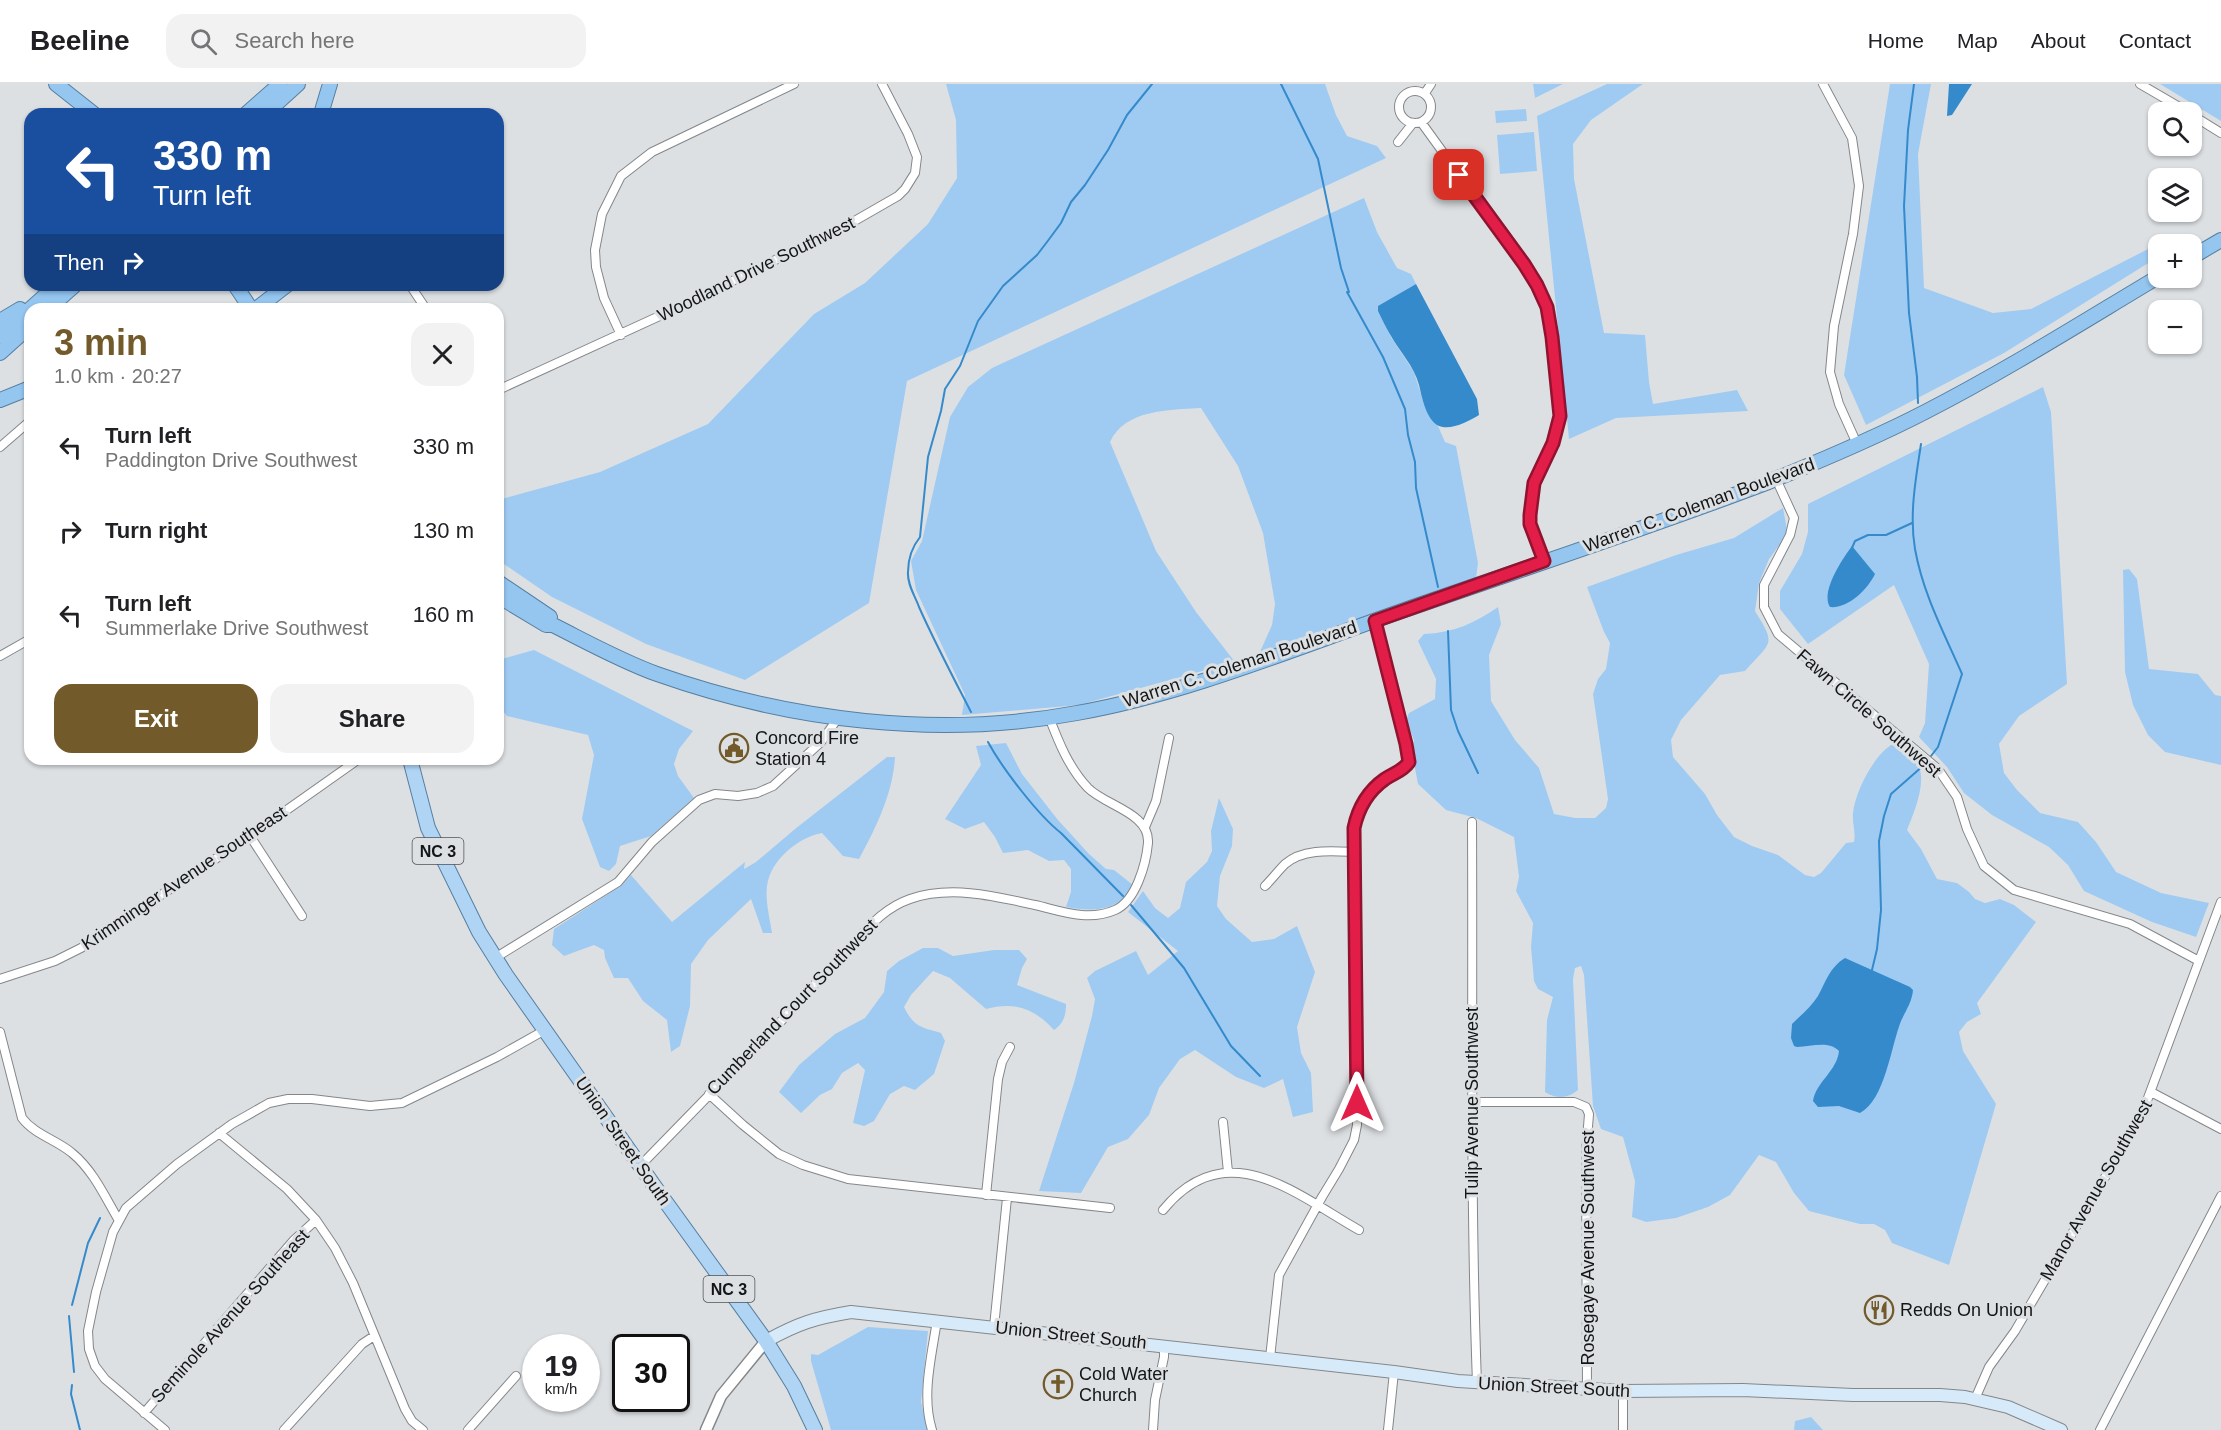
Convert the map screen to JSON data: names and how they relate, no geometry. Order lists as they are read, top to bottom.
{
  "streets": {
    "highway": ["Warren C. Coleman Boulevard"],
    "main road": ["NC 3", "Union Street South"],
    "street": [
      "Woodland Drive Southwest",
      "Fawn Circle Southwest",
      "Krimminger Avenue Southeast",
      "Cumberland Court Southwest",
      "Tulip Avenue Southwest",
      "Manor Avenue Southwest",
      "Rosegaye Avenue Southwest",
      "Seminole Avenue Southeast"
    ]
  },
  "crossings": [
    ["Warren C. Coleman Boulevard", "Fawn Circle Southwest"],
    ["Fawn Circle Southwest", "Manor Avenue Southwest"],
    ["NC 3", "Union Street South"],
    ["Cumberland Court Southwest", "Union Street South"],
    ["Tulip Avenue Southwest", "Union Street South"],
    ["Tulip Avenue Southwest", "Rosegaye Avenue Southwest"],
    ["Union Street South", "Manor Avenue Southwest"],
    ["Union Street South", "Rosegaye Avenue Southwest"]
  ],
  "places": {
    "public building": ["Concord Fire Station 4"],
    "restaurant": ["Redds On Union"],
    "church": ["Cold Water Church"]
  },
  "page": {
    "header": "Beeline",
    "search": "Search here",
    "nav": [
      "Home",
      "Map",
      "About",
      "Contact"
    ],
    "map_buttons": ["+", "−"],
    "turn": ["330 m", "Turn left"],
    "then": "Then",
    "heading": ["3 min", "1.0 km · 20:27"],
    "list": [
      {
        "name": "Turn left",
        "note": "Paddington Drive Southwest",
        "value": "330 m"
      },
      {
        "name": "Turn right",
        "value": "130 m"
      },
      {
        "name": "Turn left",
        "note": "Summerlake Drive Southwest",
        "value": "160 m"
      }
    ],
    "buttons": ["Exit", "Share"],
    "speed": "19 km/h",
    "limit": "30"
  }
}
